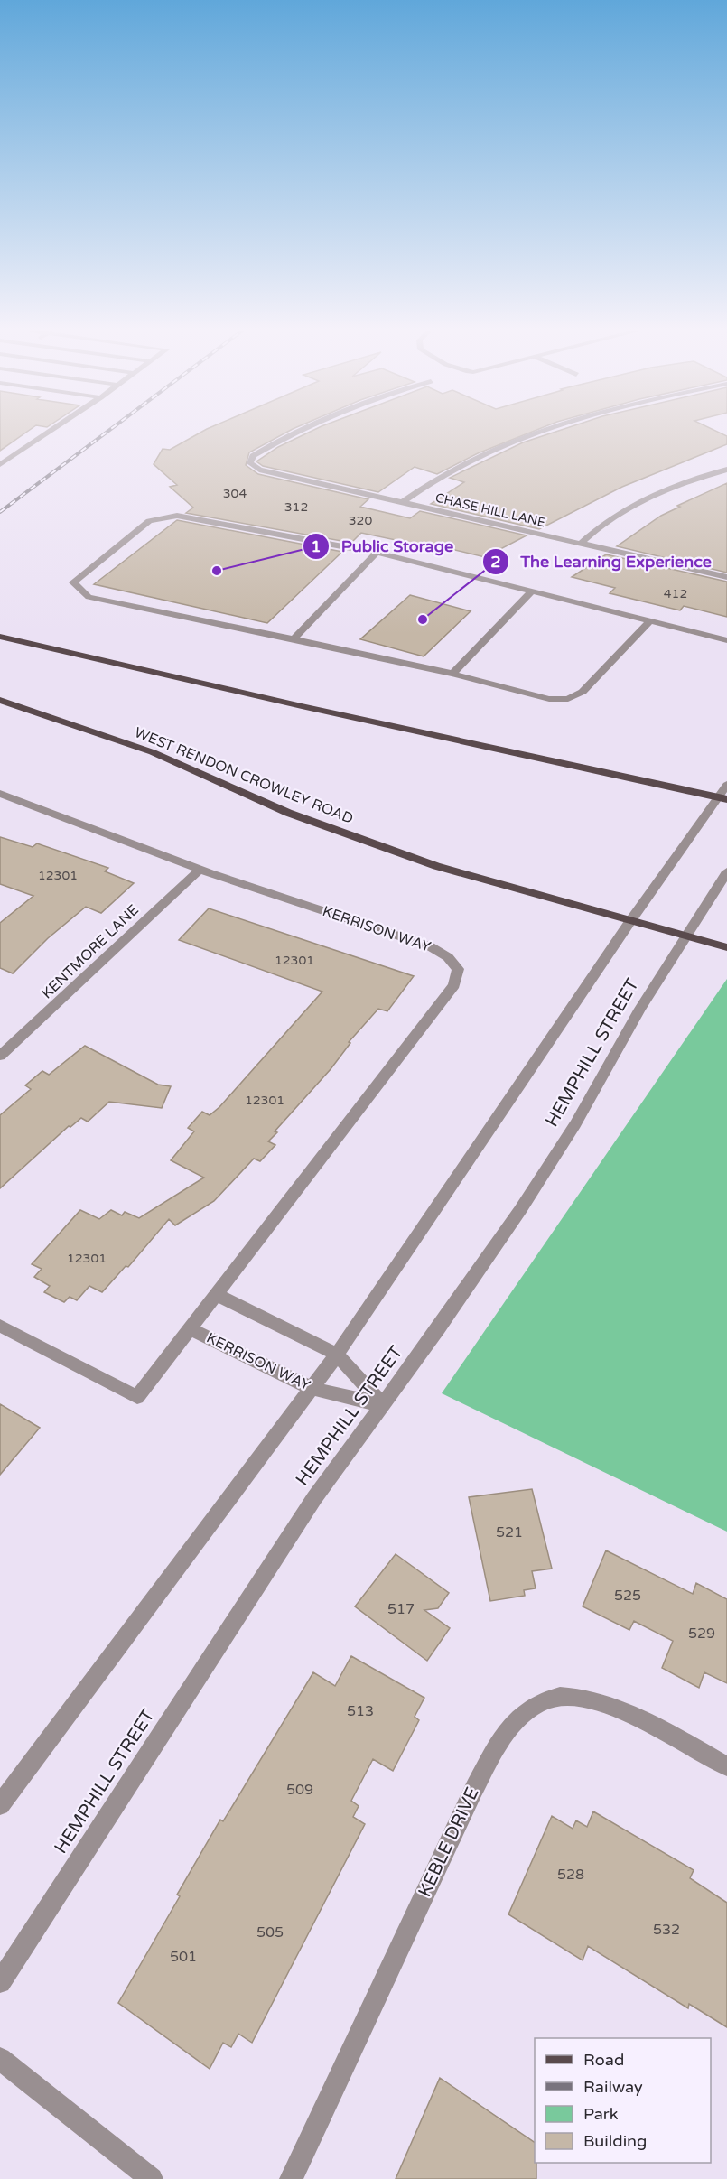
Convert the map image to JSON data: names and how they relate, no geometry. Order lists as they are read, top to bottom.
{
  "streets": {
    "main road": ["WEST RENDON CROWLEY ROAD"],
    "street": [
      "CHASE HILL LANE",
      "KERRISON WAY",
      "KENTMORE LANE",
      "HEMPHILL STREET",
      "KEBLE DRIVE"
    ]
  },
  "crossings": [
    ["WEST RENDON CROWLEY ROAD", "HEMPHILL STREET"],
    ["KERRISON WAY", "KENTMORE LANE"],
    ["KERRISON WAY", "HEMPHILL STREET"]
  ],
  "places": ["Public Storage", "The Learning Experience"],
  "house_numbers": [
    "304",
    "312",
    "320",
    "412",
    "12301",
    "12301",
    "12301",
    "12301",
    "521",
    "525",
    "517",
    "529",
    "513",
    "509",
    "528",
    "532",
    "505",
    "501"
  ],
  "legend": [
    "Road",
    "Railway",
    "Park",
    "Building"
  ]
}
